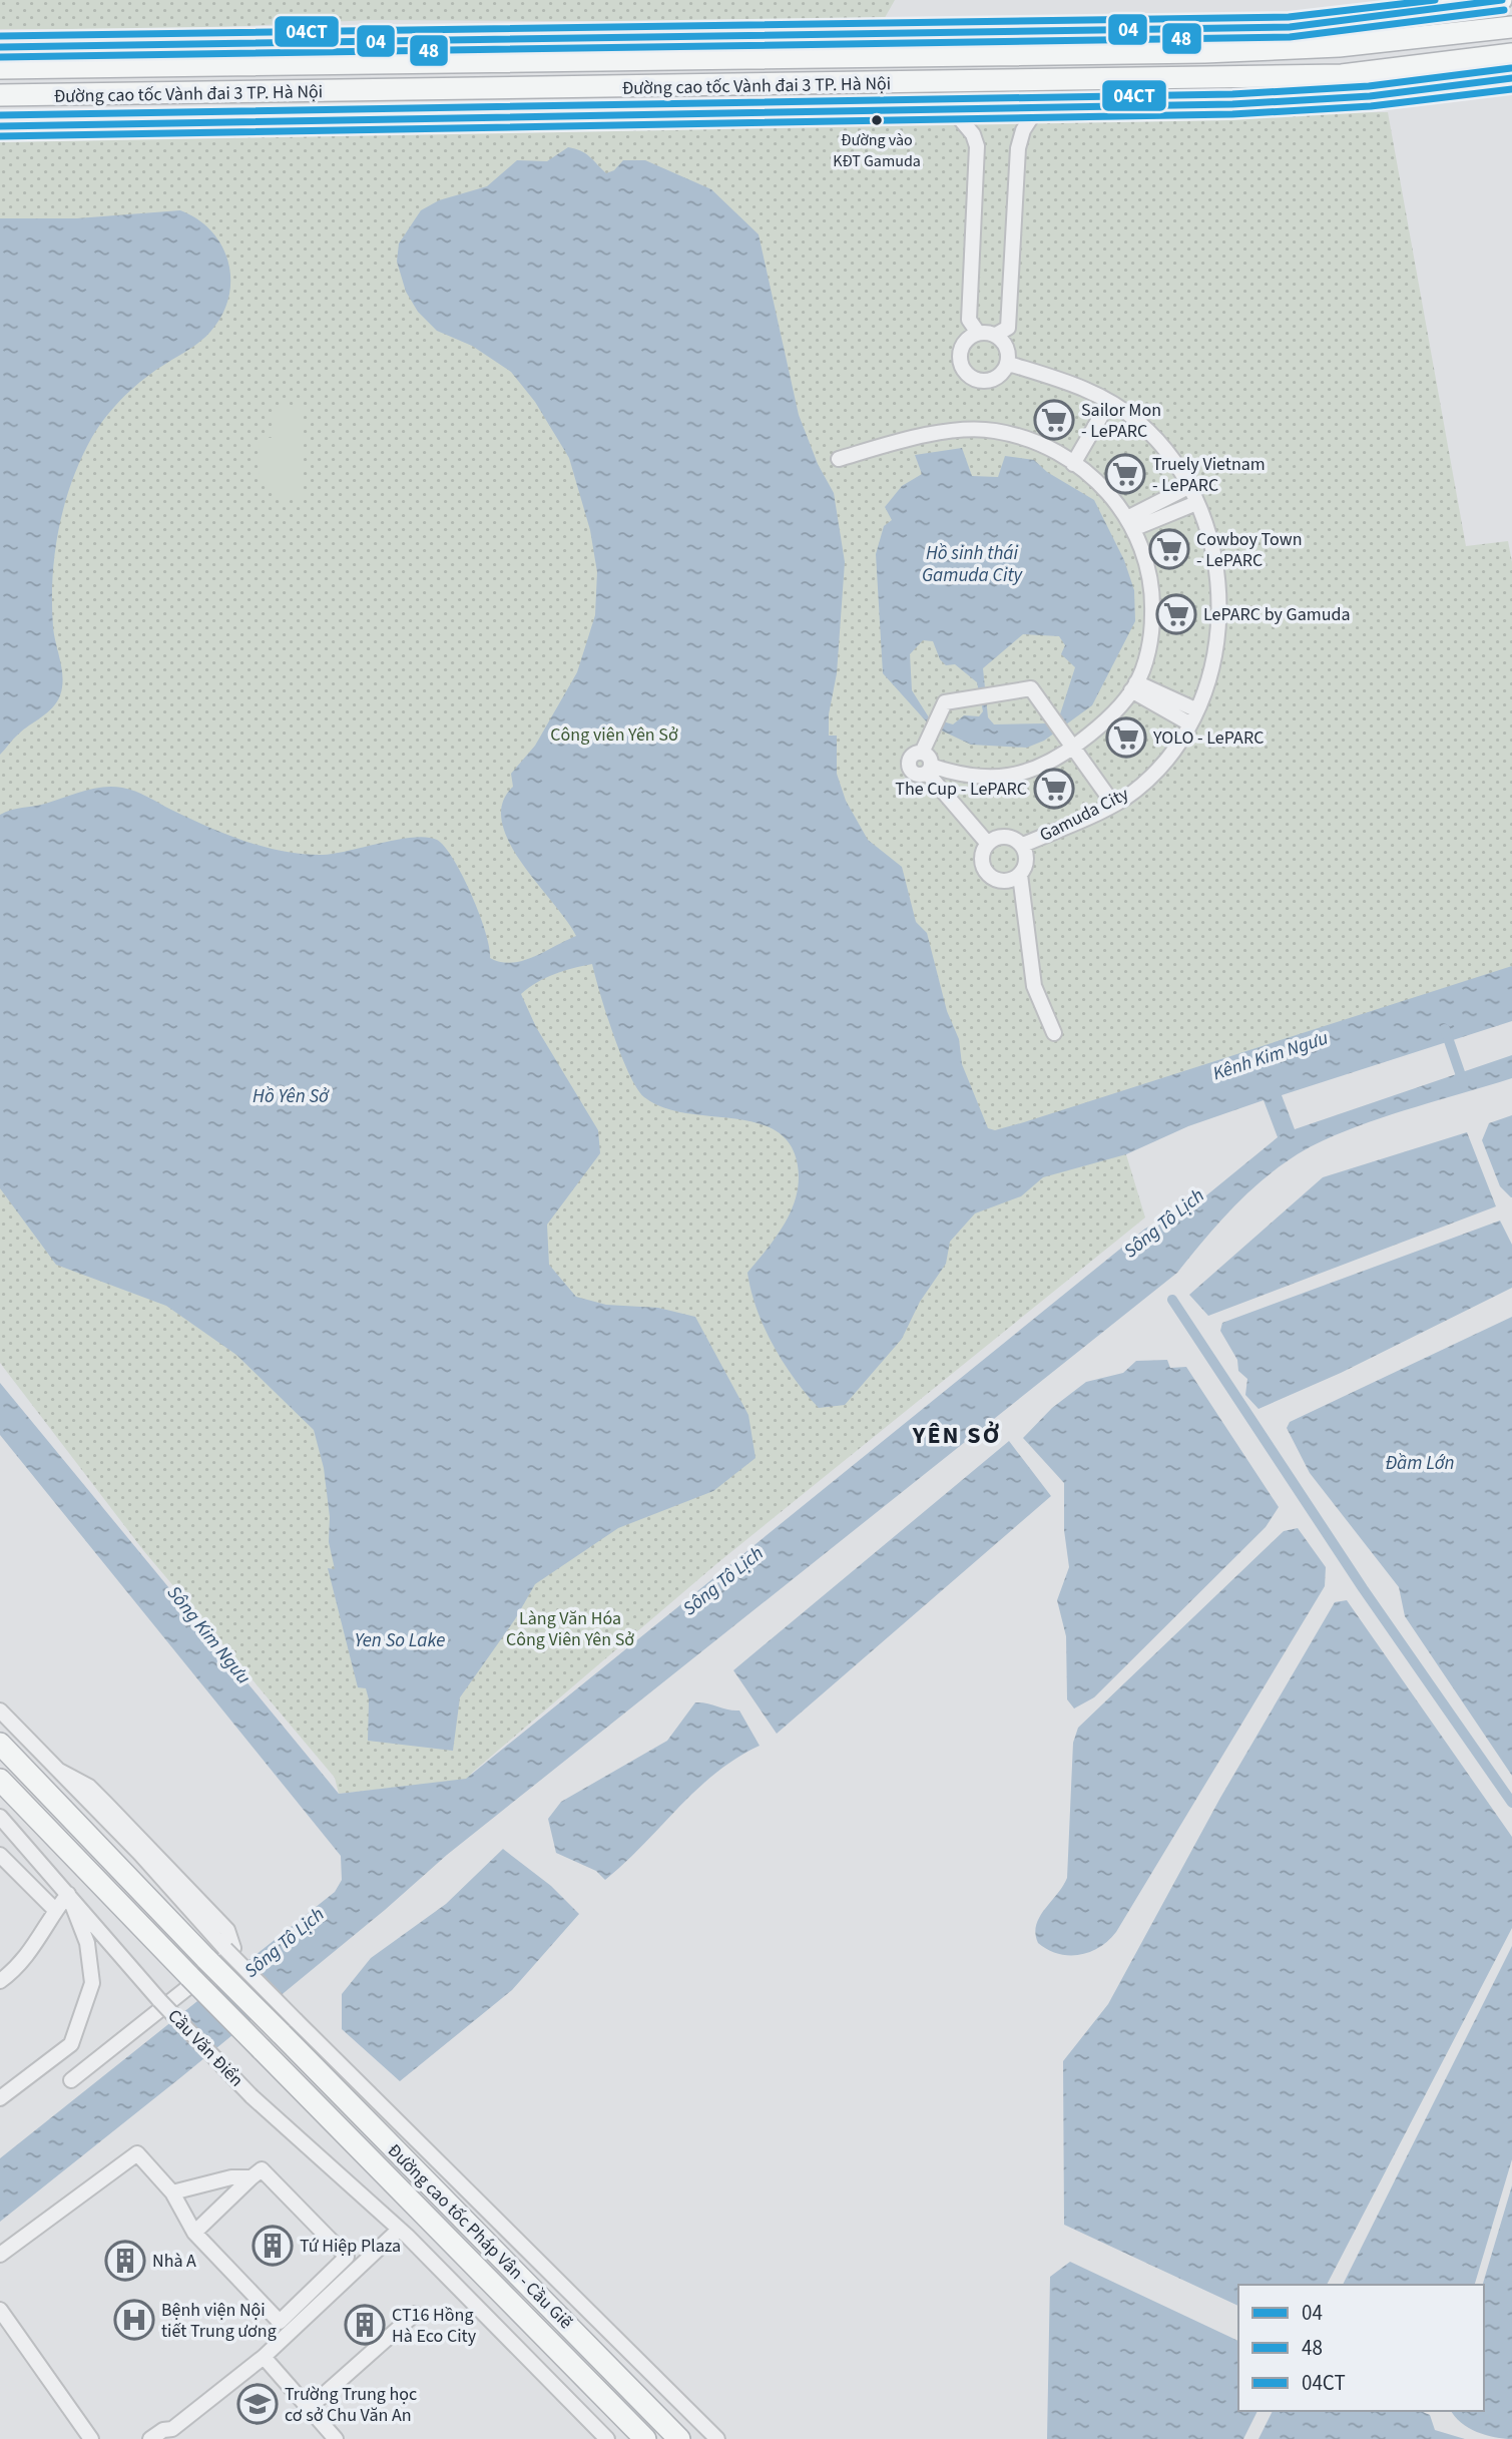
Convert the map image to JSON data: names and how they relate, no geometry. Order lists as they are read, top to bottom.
{
  "streets": {
    "highway": ["Đường cao tốc Vành đai 3 TP. Hà Nội", "Đường cao tốc Pháp Vân - Cầu Giẽ"],
    "street": ["Gamuda City", "Cầu Văn Điển"]
  },
  "districts": ["YÊN SỞ"],
  "water": [
    "Hồ sinh thái Gamuda City",
    "Kênh Kim Ngưu",
    "Hồ Yên Sở",
    "Sông Tô Lịch",
    "Đầm Lớn",
    "Sông Kim Ngưu",
    "Yen So Lake"
  ],
  "parks": ["Công viên Yên Sở", "Làng Văn Hóa Công Viên Yên Sở"],
  "places": {
    "other": ["Đường vào KĐT Gamuda"],
    "supermarket": [
      "Sailor Mon - LePARC",
      "Truely Vietnam - LePARC",
      "Cowboy Town - LePARC",
      "LePARC by Gamuda",
      "YOLO - LePARC",
      "The Cup - LePARC"
    ],
    "building": ["Tứ Hiệp Plaza", "Nhà A", "CT16 Hồng Hà Eco City"],
    "hospital": ["Bệnh viện Nội tiết Trung ương"],
    "school or university": ["Trường Trung học cơ sở Chu Văn An"]
  },
  "lines": ["transit line 04", "transit line 04CT", "transit line 48"],
  "legend": ["04", "48", "04CT"]
}
